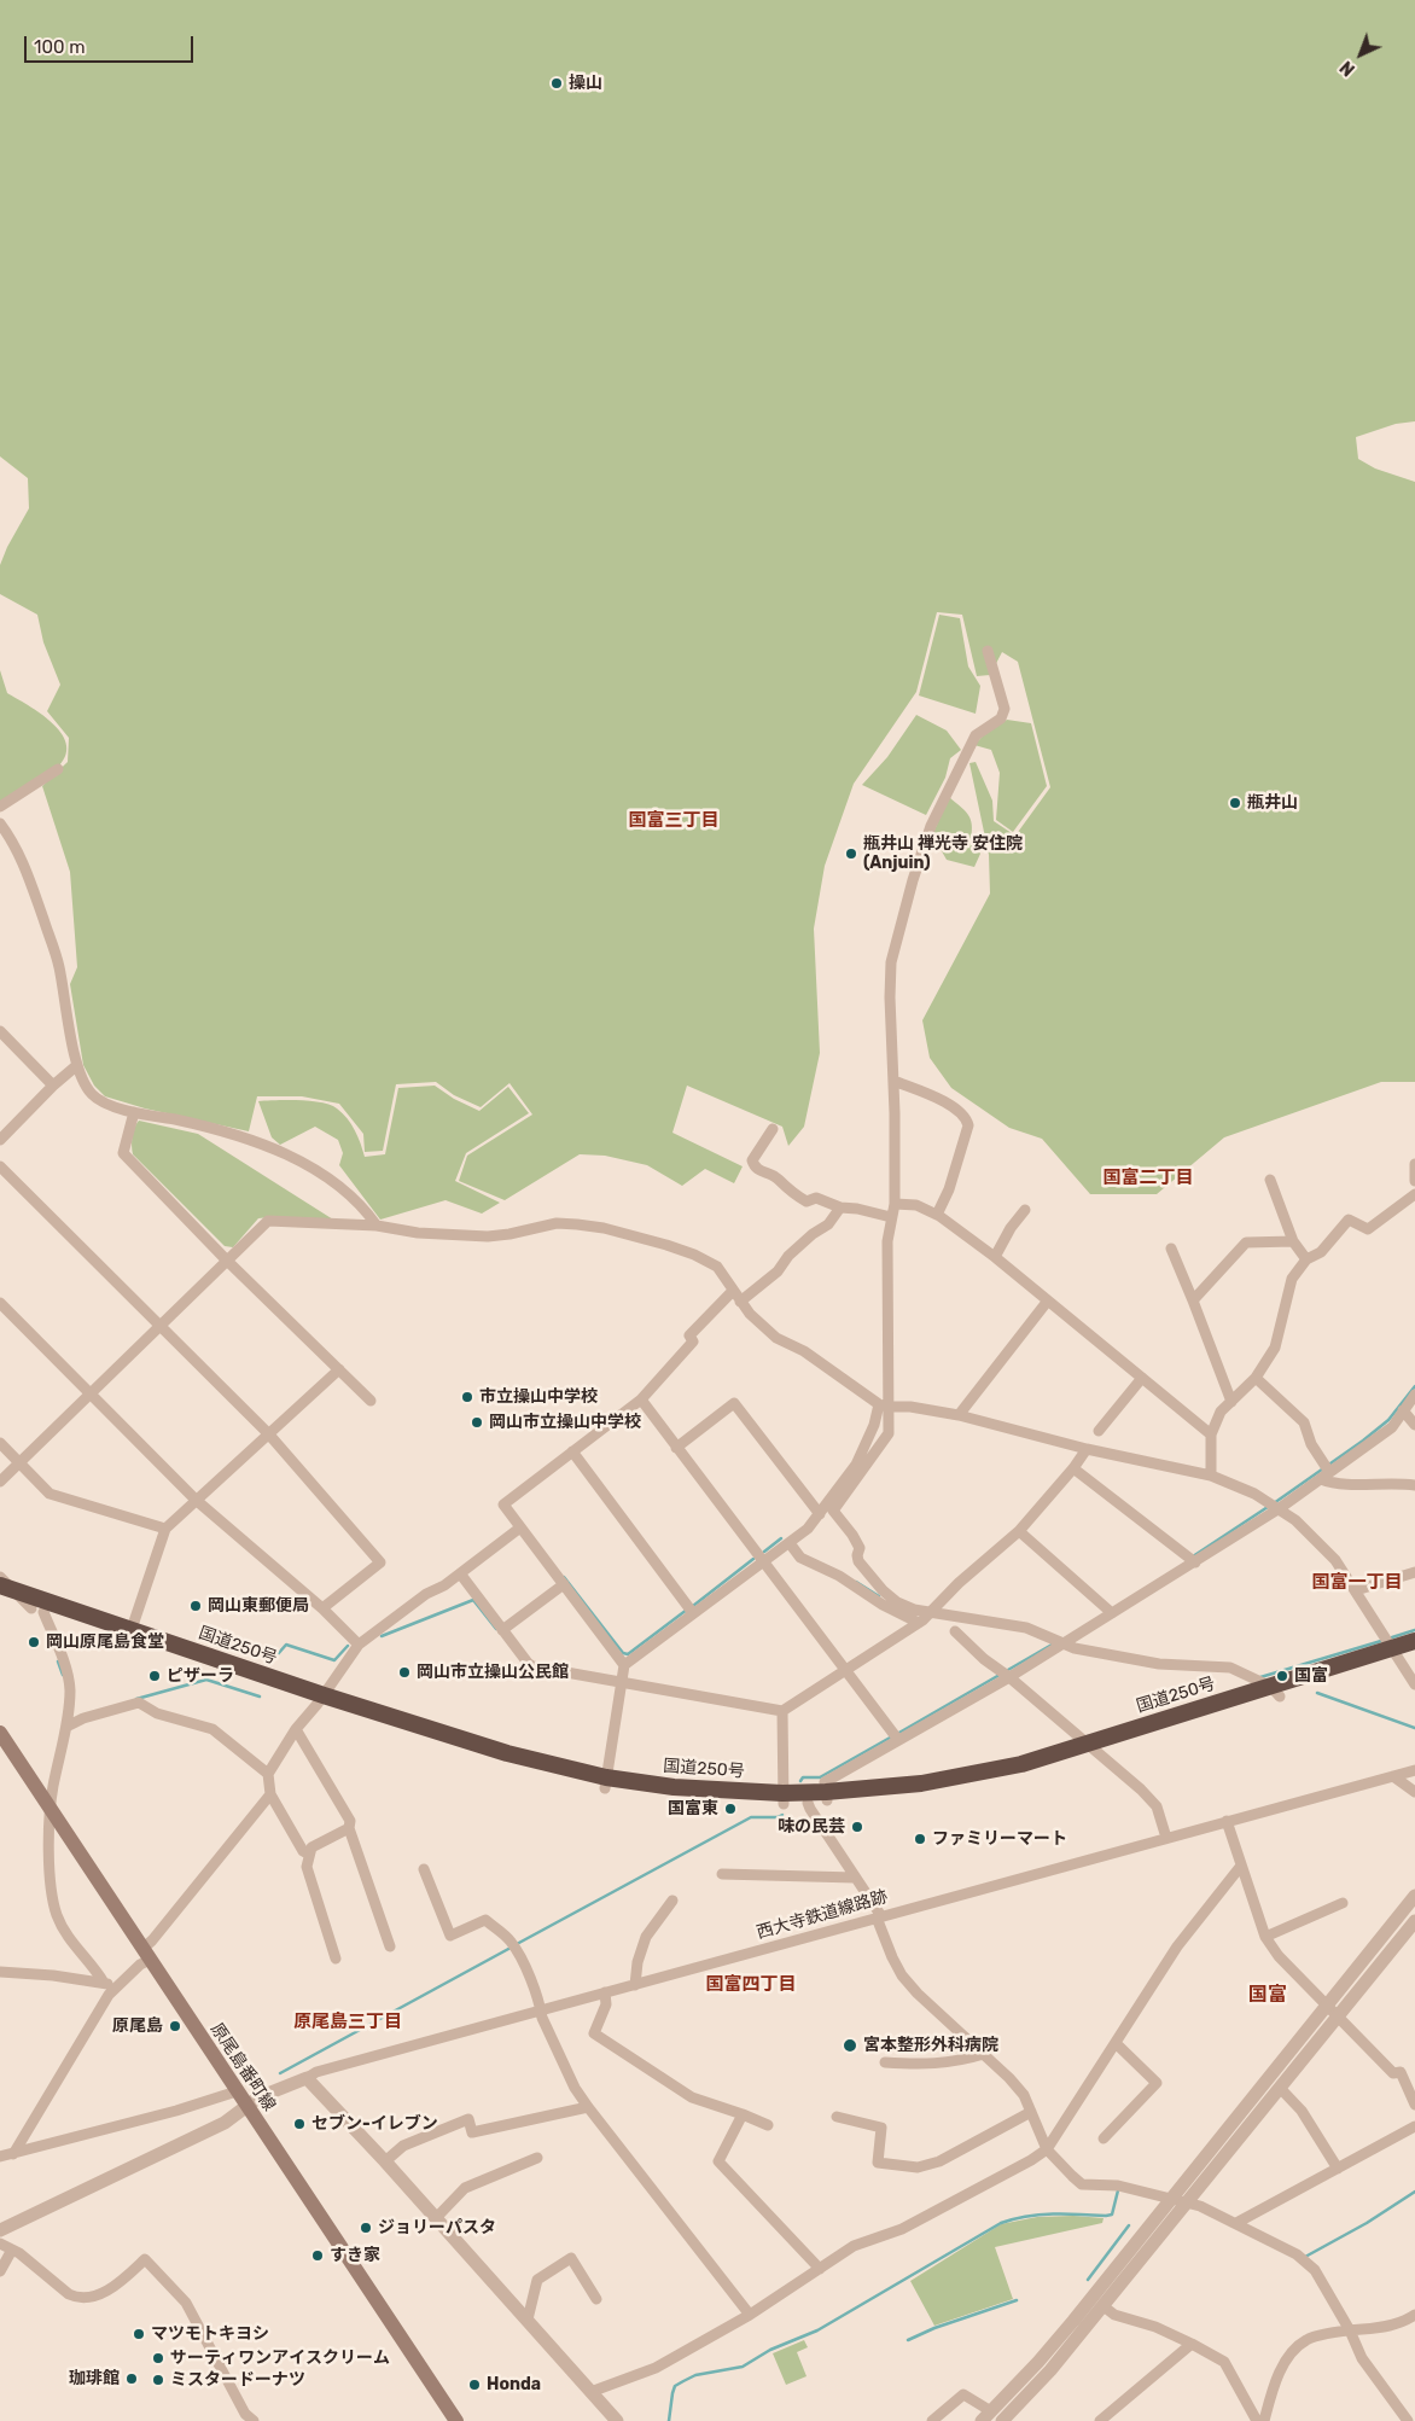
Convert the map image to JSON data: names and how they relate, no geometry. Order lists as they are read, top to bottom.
{
  "streets": {
    "highway": ["国道250号"],
    "main road": ["原尾島番町線"],
    "street": ["西大寺鉄道線路跡"]
  },
  "districts": [
    "国富三丁目",
    "国富二丁目",
    "国富一丁目",
    "国富四丁目",
    "国富",
    "原尾島三丁目"
  ],
  "places": [
    "操山",
    "瓶井山",
    "瓶井山 禅光寺 安住院 (Anjuin)",
    "市立操山中学校",
    "岡山市立操山中学校",
    "岡山東郵便局",
    "岡山原尾島食堂",
    "岡山市立操山公民館",
    "ピザーラ",
    "国富",
    "国富東",
    "味の民芸",
    "ファミリーマート",
    "原尾島",
    "宮本整形外科病院",
    "セブン-イレブン",
    "ジョリーパスタ",
    "すき家",
    "マツモトキヨシ",
    "サーティワンアイスクリーム",
    "珈琲館",
    "ミスタードーナツ",
    "Honda"
  ],
  "scale_bar": "100 m",
  "north": "bottom left"
}
